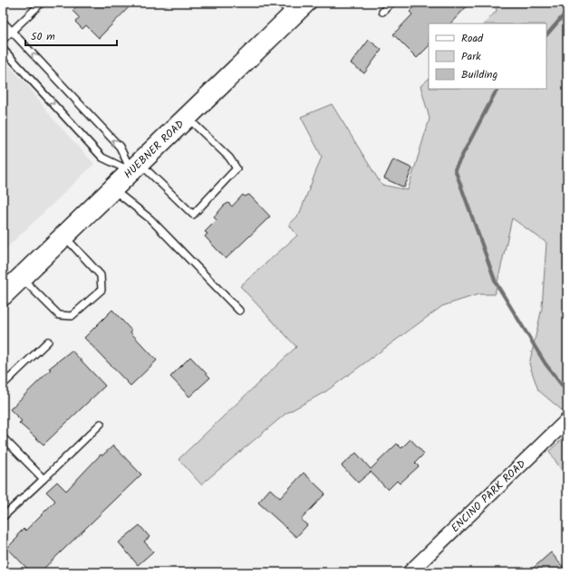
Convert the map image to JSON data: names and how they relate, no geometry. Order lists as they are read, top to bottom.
{
  "streets": {
    "main road": ["HUEBNER ROAD"],
    "street": ["ENCINO PARK ROAD"]
  },
  "legend": ["Road", "Park", "Building"],
  "scale_bar": "50 m"
}
